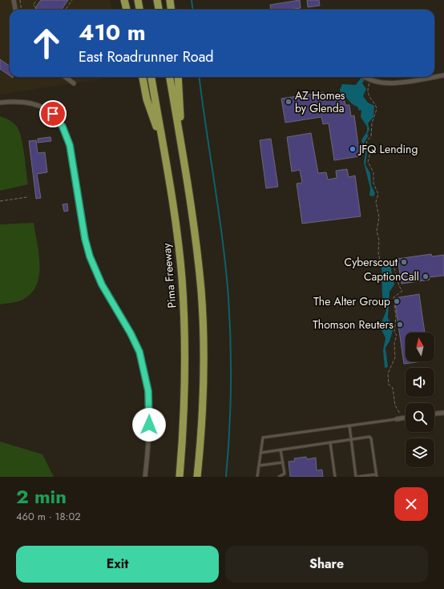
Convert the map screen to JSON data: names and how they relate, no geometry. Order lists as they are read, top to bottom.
{
  "streets": {
    "highway": ["Pima Freeway"]
  },
  "places": [
    "AZ Homes by Glenda",
    "JFQ Lending",
    "Cyberscout",
    "CaptionCall",
    "The Alter Group",
    "Thomson Reuters"
  ],
  "north": "top",
  "page": {
    "turn": ["410 m", "East Roadrunner Road"],
    "heading": ["2 min", "460 m · 18:02"],
    "buttons": ["Exit", "Share"]
  }
}
